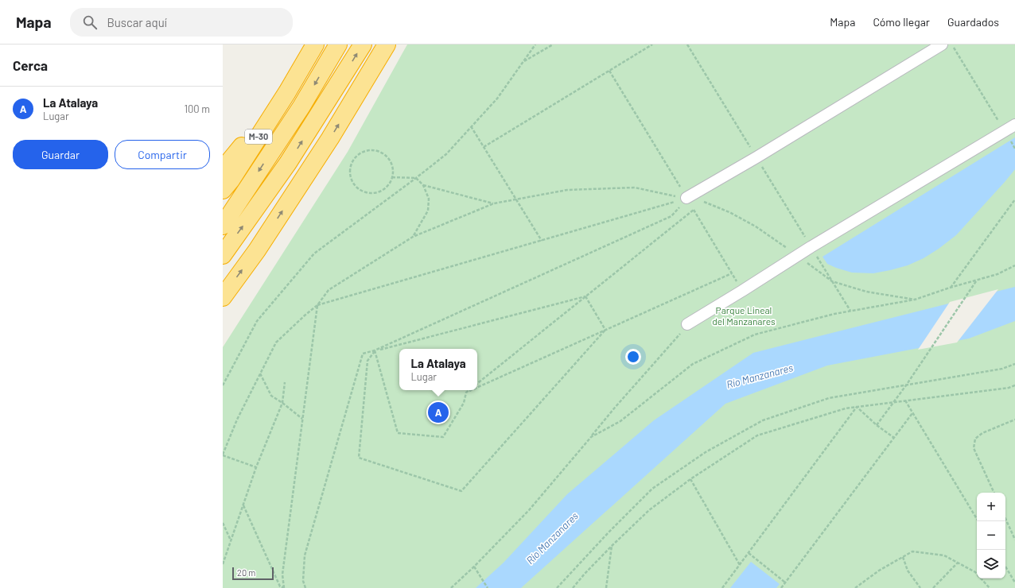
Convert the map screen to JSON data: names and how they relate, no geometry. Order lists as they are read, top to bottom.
{
  "streets": {
    "highway": ["M-30"]
  },
  "water": ["Río Manzanares"],
  "parks": ["Parque Lineal del Manzanares"],
  "scale_bar": "20 m",
  "page": {
    "header": "Mapa",
    "search": "Buscar aquí",
    "nav": ["Mapa", "Cómo llegar", "Guardados"],
    "heading": "Cerca",
    "list": [
      {
        "mark": "A",
        "name": "La Atalaya",
        "note": "Lugar",
        "value": "100 m"
      }
    ],
    "buttons": ["Guardar", "Compartir"],
    "popup": ["La Atalaya", "Lugar"],
    "pins": "A",
    "map_buttons": ["+", "−"],
    "scale": "20 m"
  }
}
